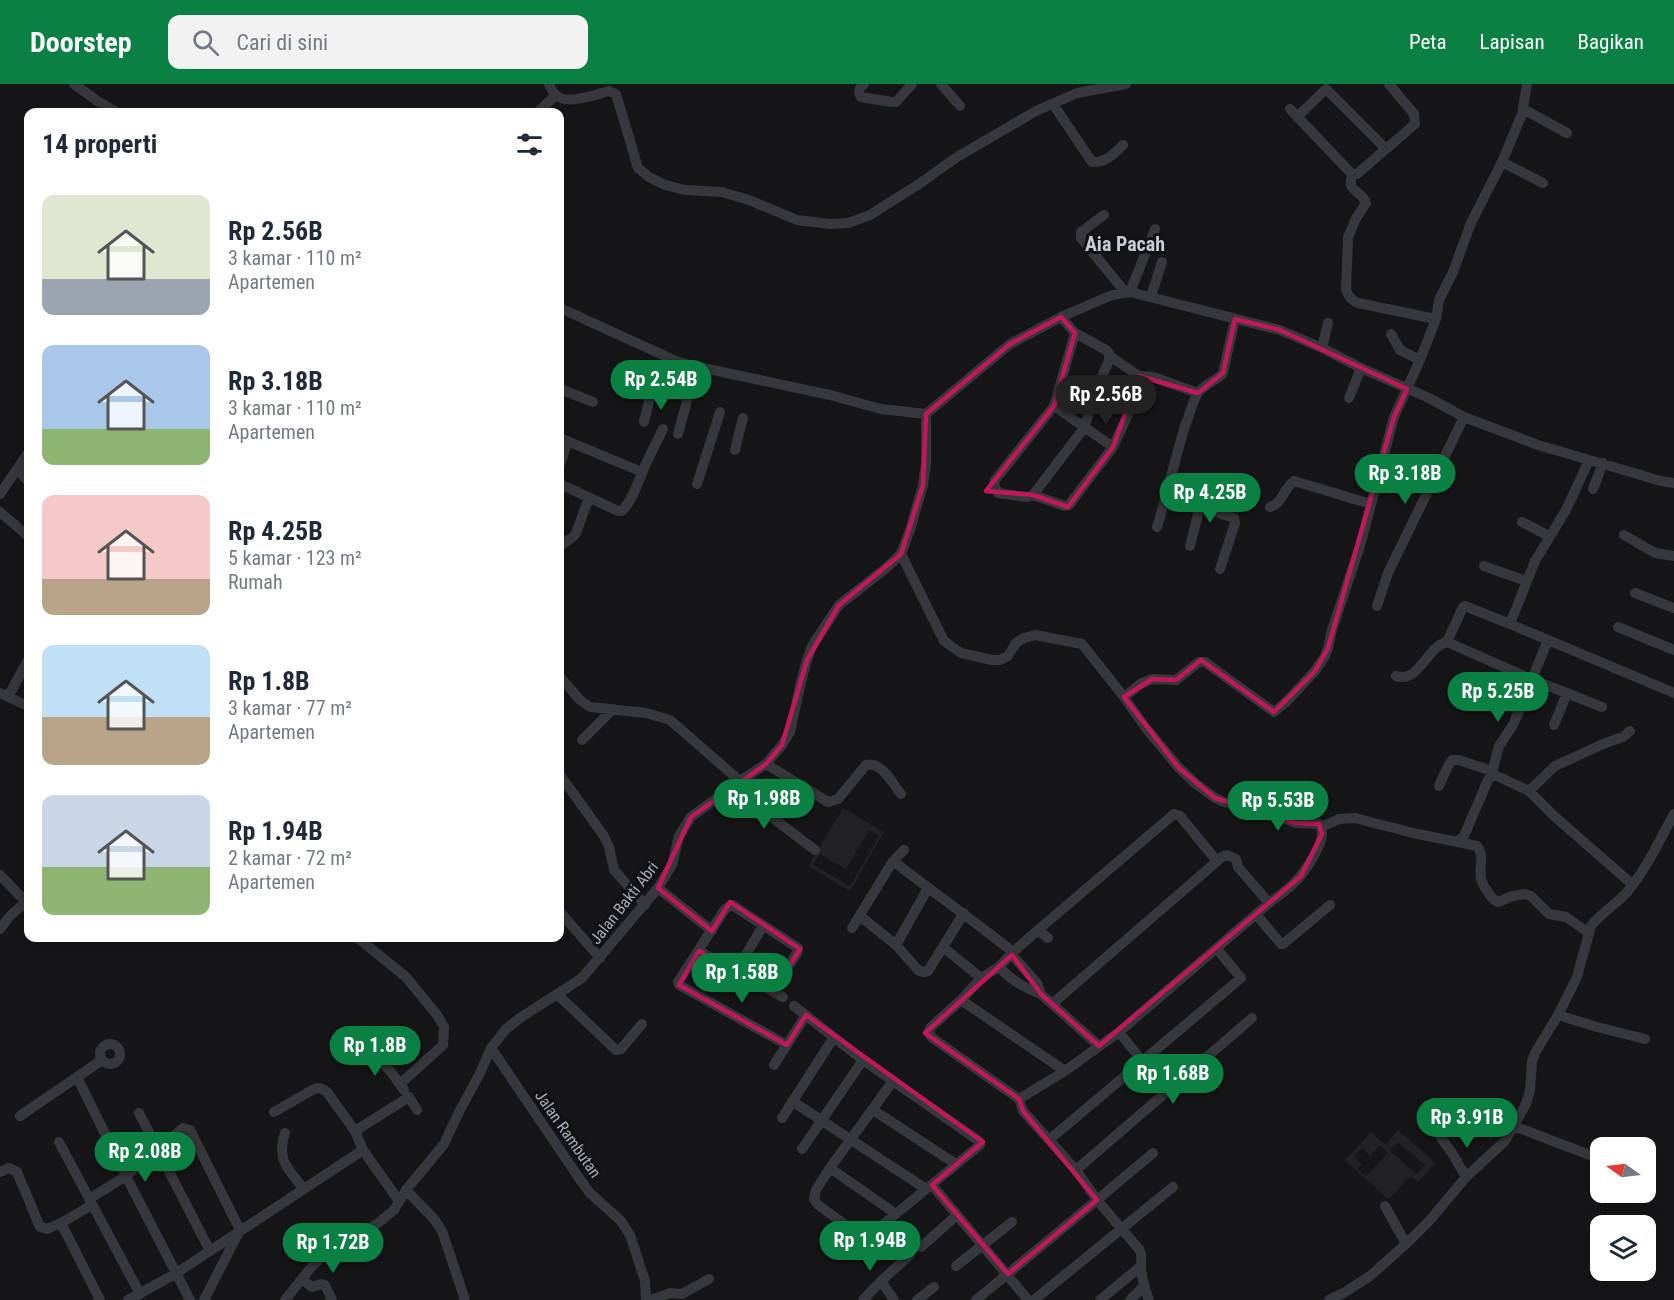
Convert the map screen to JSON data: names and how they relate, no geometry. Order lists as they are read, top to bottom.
{
  "streets": {
    "street": ["Jalan Bakti Abri", "Jalan Rambutan"]
  },
  "crossings": [
    ["Jalan Bakti Abri", "Jalan Rambutan"]
  ],
  "districts": ["Aia Pacah"],
  "north": "left",
  "page": {
    "header": "Doorstep",
    "search": "Cari di sini",
    "nav": ["Peta", "Lapisan", "Bagikan"],
    "heading": "14 properti",
    "list": [
      {
        "name": "Rp 2.56B",
        "note": "3 kamar · 110 m² · Apartemen"
      },
      {
        "name": "Rp 3.18B",
        "note": "3 kamar · 110 m² · Apartemen"
      },
      {
        "name": "Rp 4.25B",
        "note": "5 kamar · 123 m² · Rumah"
      },
      {
        "name": "Rp 1.8B",
        "note": "3 kamar · 77 m² · Apartemen"
      },
      {
        "name": "Rp 1.94B",
        "note": "2 kamar · 72 m² · Apartemen"
      }
    ],
    "price": [
      "Rp 2.54B",
      "Rp 2.56B",
      "Rp 3.18B",
      "Rp 4.25B",
      "Rp 5.25B",
      "Rp 1.98B",
      "Rp 5.53B",
      "Rp 1.58B",
      "Rp 1.8B",
      "Rp 1.68B",
      "Rp 3.91B",
      "Rp 2.08B",
      "Rp 1.94B",
      "Rp 1.72B"
    ]
  }
}
